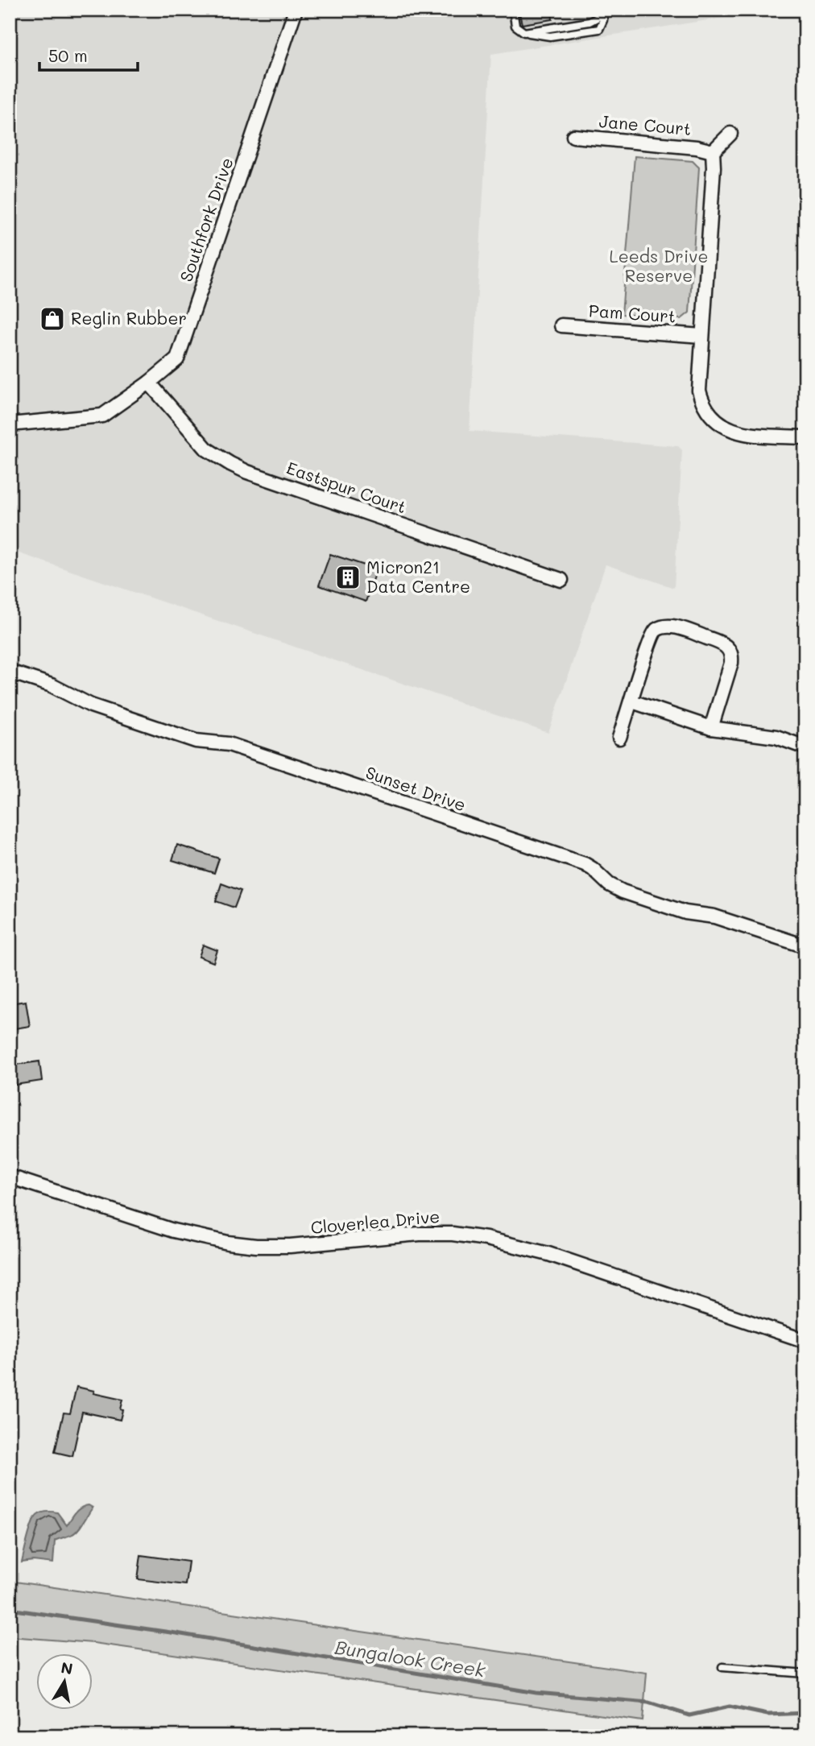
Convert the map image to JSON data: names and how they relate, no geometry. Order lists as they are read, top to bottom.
{
  "streets": {
    "street": [
      "Jane Court",
      "Southfork Drive",
      "Pam Court",
      "Eastspur Court",
      "Sunset Drive",
      "Cloverlea Drive"
    ]
  },
  "crossings": [
    ["Southfork Drive", "Eastspur Court"]
  ],
  "water": ["Bungalook Creek"],
  "parks": ["Leeds Drive Reserve"],
  "places": {
    "shop": ["Reglin Rubber"],
    "building": ["Micron21 Data Centre"]
  },
  "scale_bar": "50 m",
  "north": "top"
}
